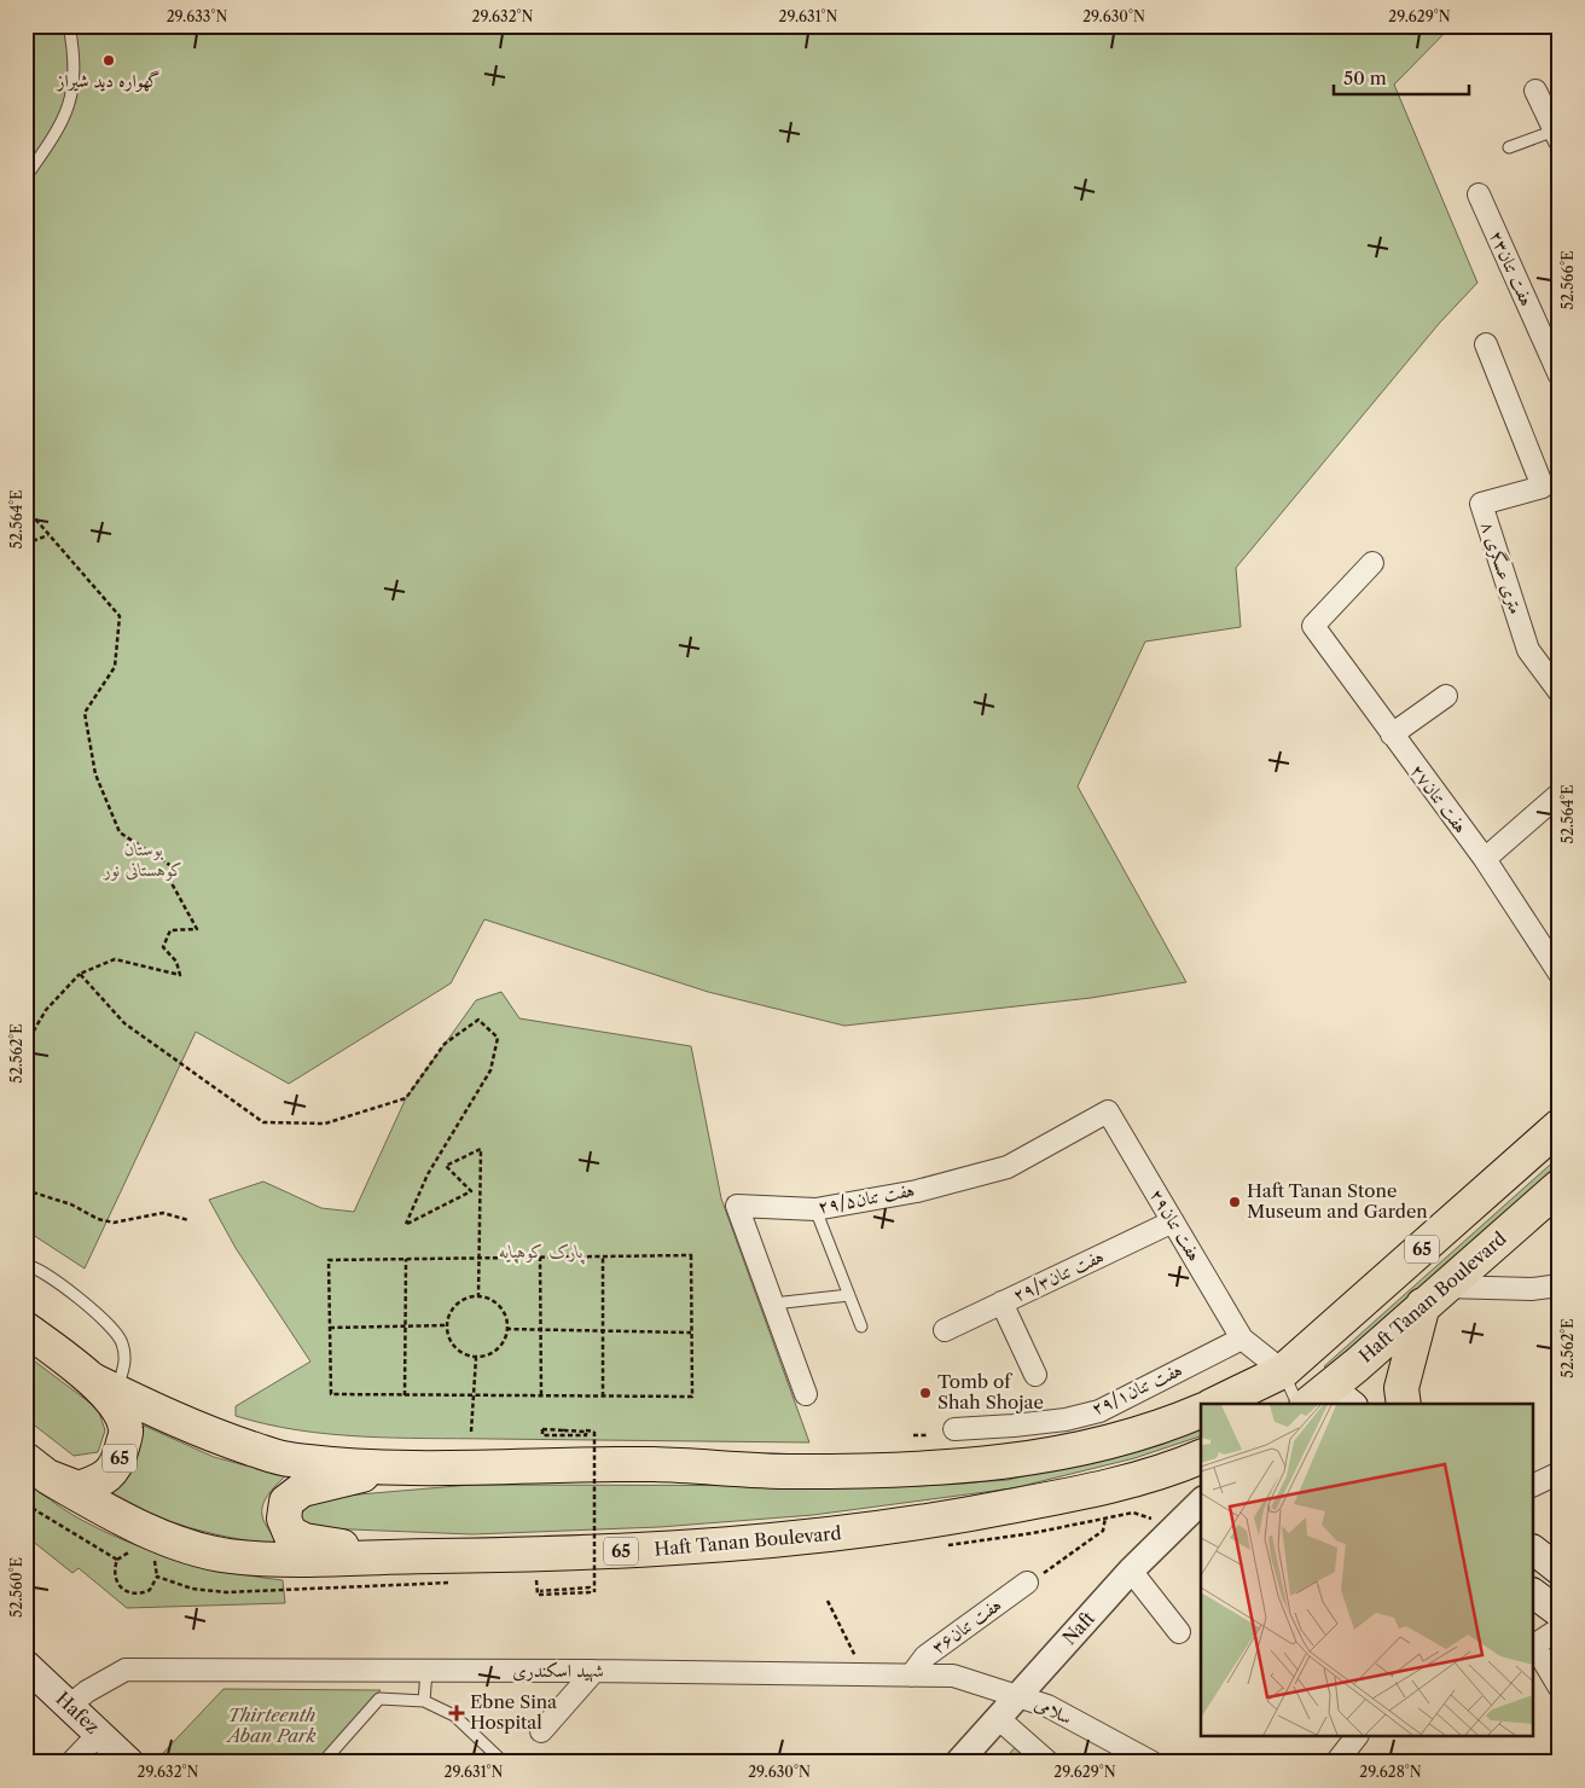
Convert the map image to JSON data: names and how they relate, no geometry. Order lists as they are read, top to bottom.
{
  "streets": {
    "main road": ["65", "Haft Tanan Boulevard", "Hafez"],
    "street": [
      "هفت تنان۲۳",
      "۸ متری عسگری",
      "هفت تنان۲۷",
      "۲۹/۵هفت تنان",
      "هفت تنان۲۹",
      "۲۹/۳هفت تنان",
      "۲۹/۱هفت تنان",
      "هفت تنان۳۶",
      "Naft",
      "شهید اسکندری",
      "سلامی"
    ]
  },
  "crossings": [
    ["۲۹/۵هفت تنان", "هفت تنان۲۹"],
    ["هفت تنان۲۹", "۲۹/۳هفت تنان"],
    ["هفت تنان۲۹", "۲۹/۱هفت تنان"],
    ["65", "Haft Tanan Boulevard"],
    ["Haft Tanan Boulevard", "Naft"],
    ["هفت تنان۳۶", "شهید اسکندری"],
    ["Naft", "شهید اسکندری"],
    ["Naft", "سلامی"],
    ["شهید اسکندری", "سلامی"],
    ["شهید اسکندری", "Hafez"]
  ],
  "parks": ["بوستان کوهستانی نور", "پارک کوهپایه", "Thirteenth Aban Park"],
  "places": {
    "other": ["گهواره دید شیراز", "Haft Tanan Stone Museum and Garden", "Tomb of Shah Shojae"],
    "health": ["Ebne Sina Hospital"]
  },
  "scale_bar": "50 m",
  "coordinates": [
    "29.633°N",
    "29.632°N",
    "29.631°N",
    "29.630°N",
    "29.629°N",
    "52.566°E",
    "52.564°E",
    "52.562°E",
    "52.560°E",
    "29.628°N"
  ]
}
